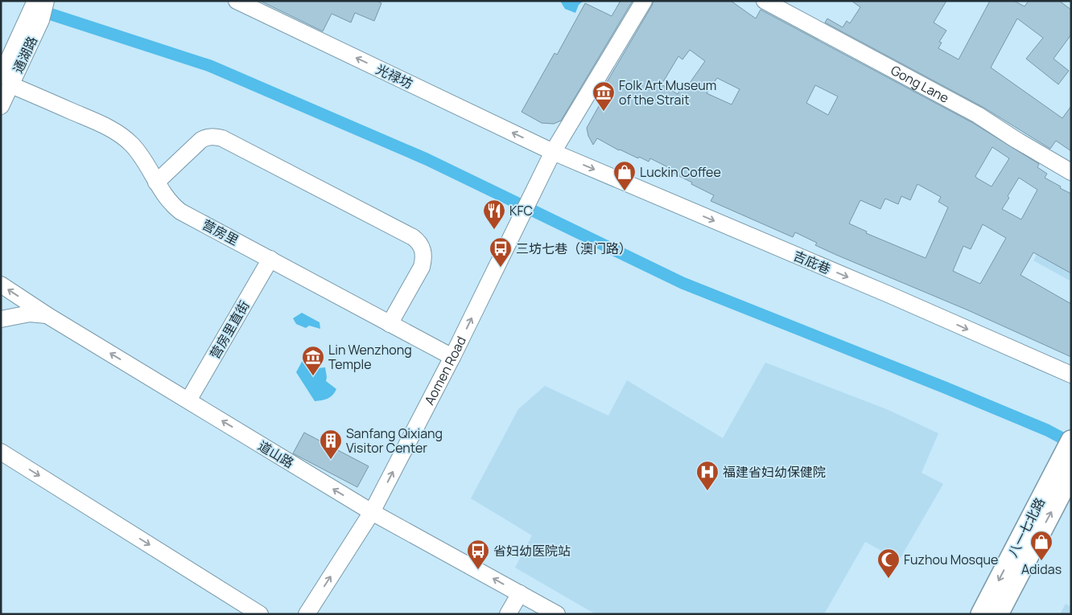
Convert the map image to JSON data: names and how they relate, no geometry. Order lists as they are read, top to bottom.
{
  "streets": {
    "main road": ["八一七北路"],
    "street": [
      "通湖路",
      "光禄坊",
      "Gong Lane",
      "营房里",
      "吉庇巷",
      "营房里直街",
      "Aomen Road",
      "道山路"
    ]
  },
  "crossings": [
    ["通湖路", "营房里"],
    ["光禄坊", "吉庇巷"],
    ["光禄坊", "Aomen Road"],
    ["营房里", "营房里直街"],
    ["营房里", "Aomen Road"],
    ["吉庇巷", "Aomen Road"],
    ["营房里直街", "道山路"],
    ["Aomen Road", "道山路"]
  ],
  "one_way": ["光禄坊", "吉庇巷", "Aomen Road"],
  "places": {
    "museum": ["Folk Art Museum of the Strait", "Lin Wenzhong Temple"],
    "shop": ["Luckin Coffee", "Adidas"],
    "restaurant": ["KFC"],
    "bus stop": ["三坊七巷（澳门路）", "省妇幼医院站"],
    "building": ["Sanfang Qixiang Visitor Center"],
    "hospital": ["福建省妇幼保健院"],
    "mosque": ["Fuzhou Mosque"]
  }
}
